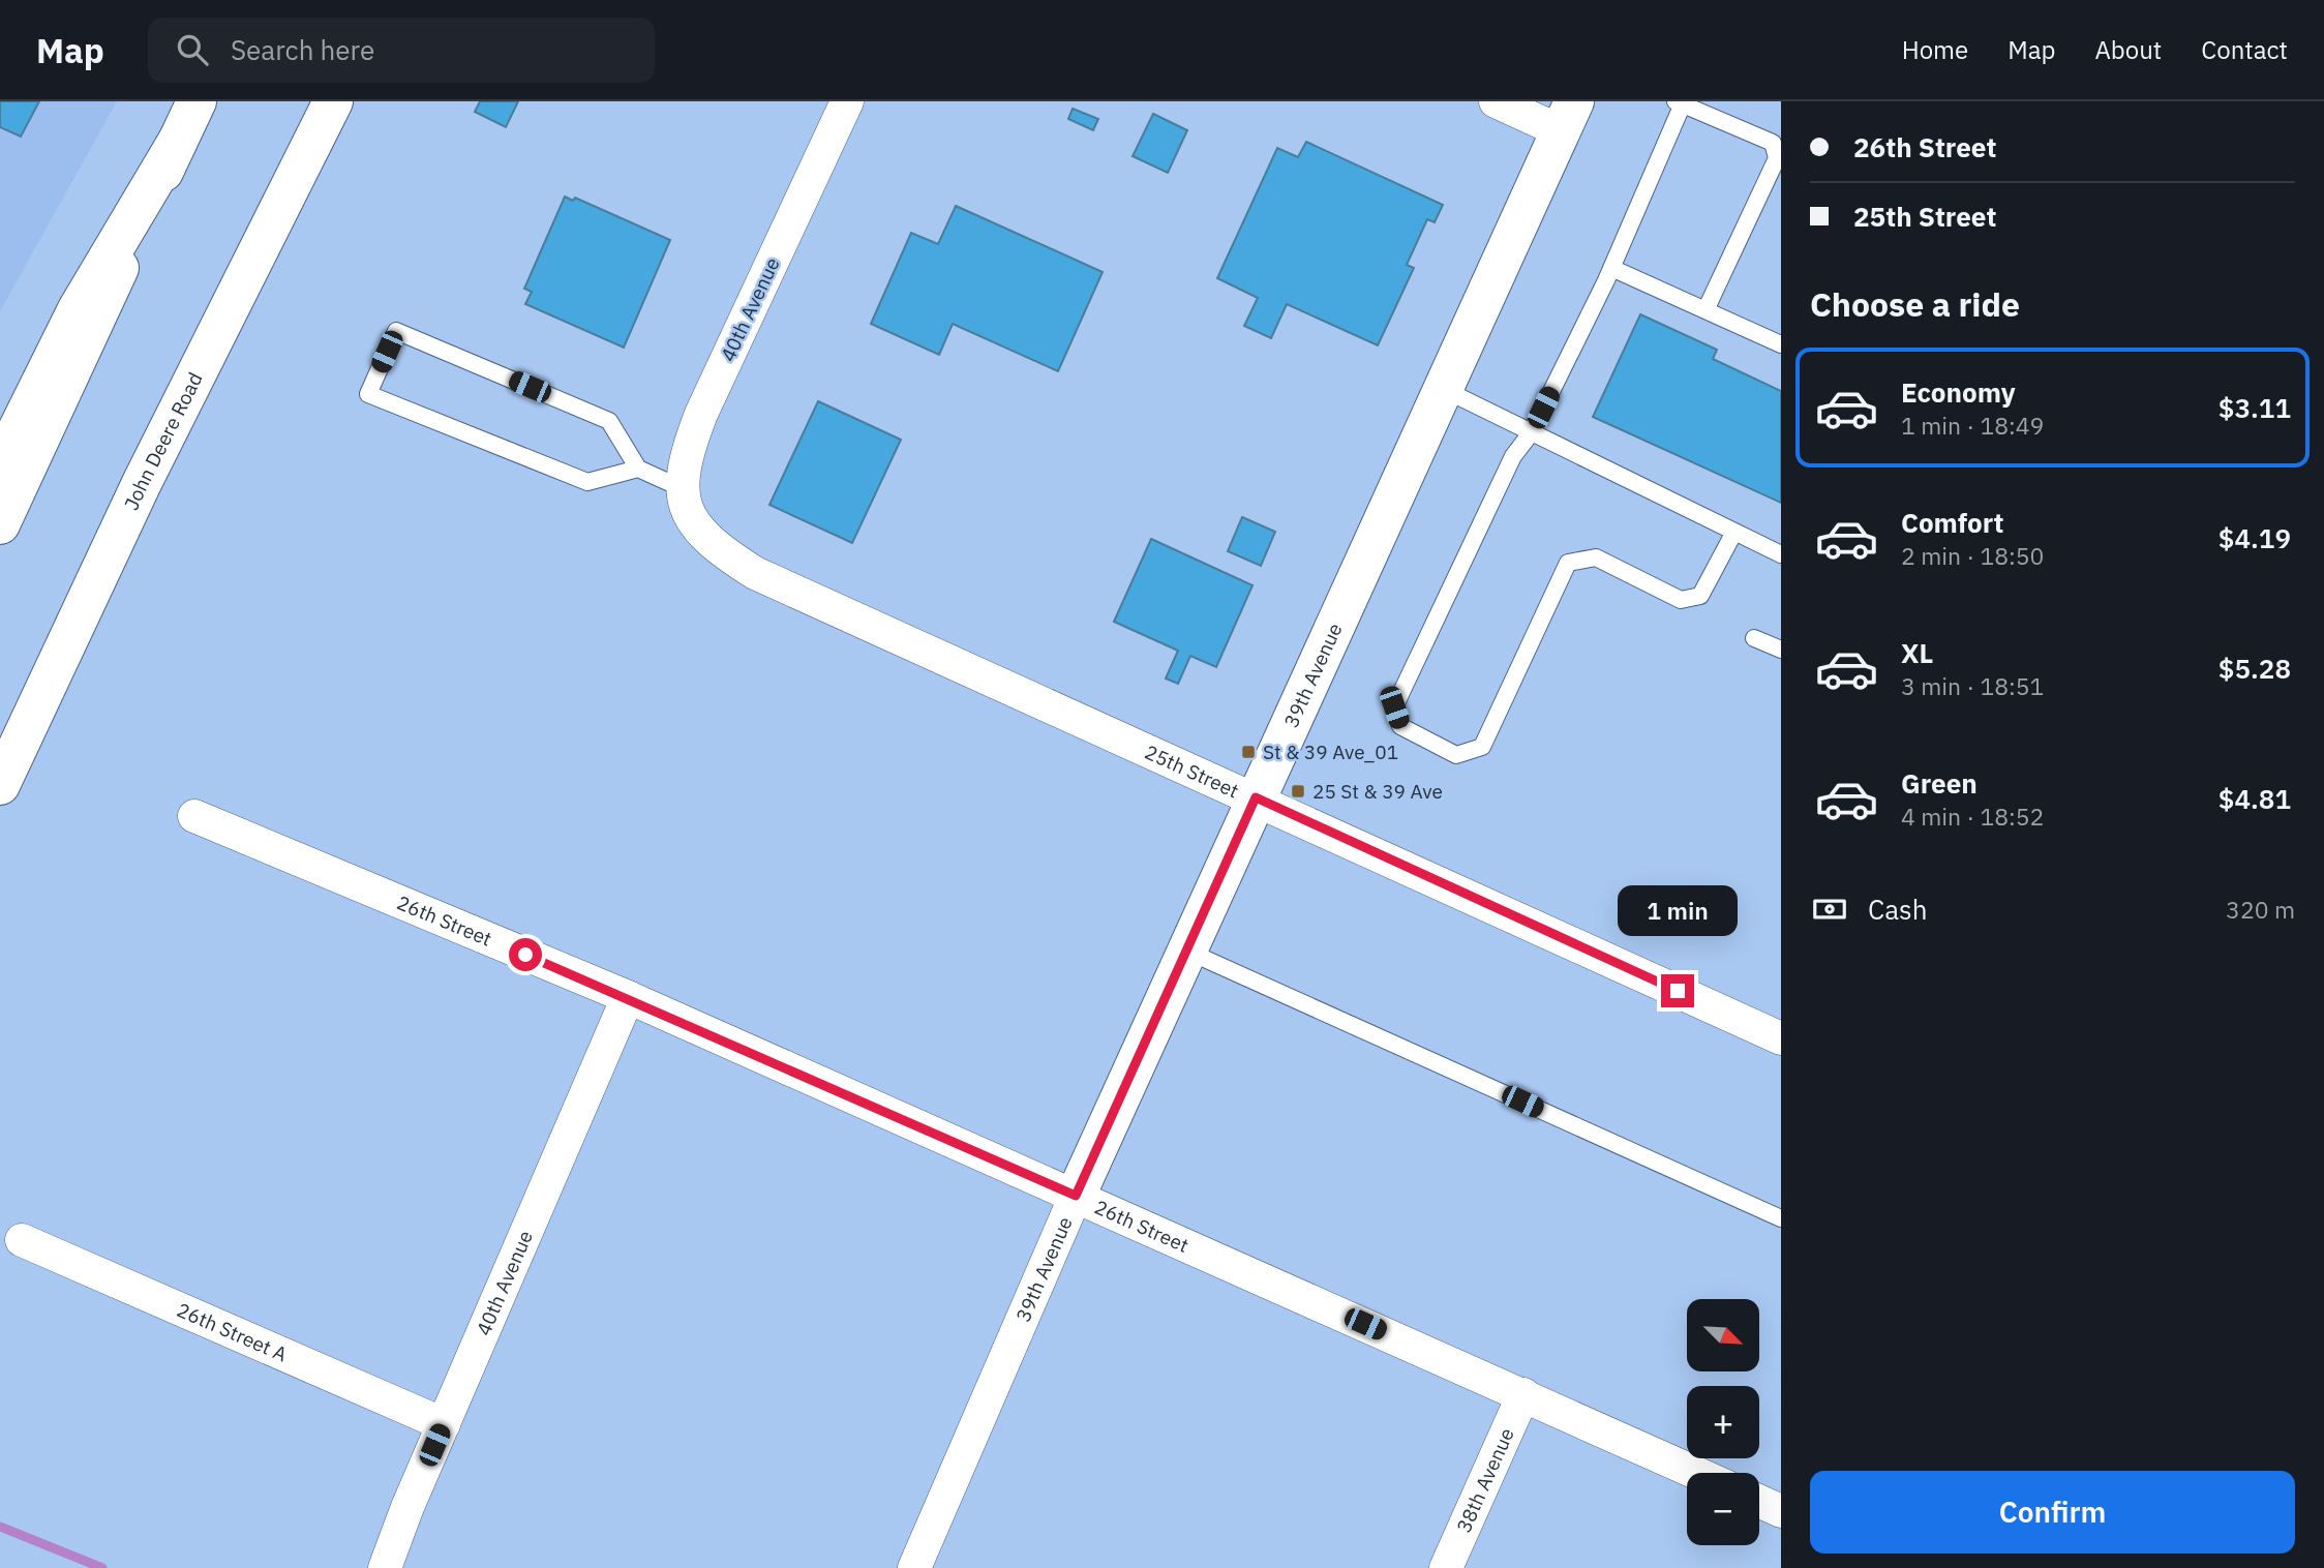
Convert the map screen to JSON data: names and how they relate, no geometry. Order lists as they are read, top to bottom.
{
  "streets": {
    "main road": ["John Deere Road", "39th Avenue"],
    "street": [
      "40th Avenue",
      "25th Street",
      "26th Street",
      "26th Street A",
      "38th Avenue"
    ]
  },
  "crossings": [
    ["40th Avenue", "25th Street"],
    ["40th Avenue", "26th Street"],
    ["40th Avenue", "26th Street A"],
    ["39th Avenue", "25th Street"],
    ["39th Avenue", "26th Street"],
    ["26th Street", "38th Avenue"]
  ],
  "places": {
    "transit": ["St & 39 Ave_01", "25 St & 39 Ave"]
  },
  "north": "bottom right",
  "page": {
    "header": "Map",
    "search": "Search here",
    "nav": [
      "Home",
      "Map",
      "About",
      "Contact"
    ],
    "banner": ["26th Street", "25th Street"],
    "heading": "Choose a ride",
    "list": [
      {
        "name": "Economy",
        "note": "1 min · 18:49",
        "value": "$3.11"
      },
      {
        "name": "Comfort",
        "note": "2 min · 18:50",
        "value": "$4.19"
      },
      {
        "name": "XL",
        "note": "3 min · 18:51",
        "value": "$5.28"
      },
      {
        "name": "Green",
        "note": "4 min · 18:52",
        "value": "$4.81"
      }
    ],
    "pay": ["Cash", "320 m"],
    "bubble": "1 min",
    "map_buttons": ["+", "−"],
    "buttons": "Confirm"
  }
}
